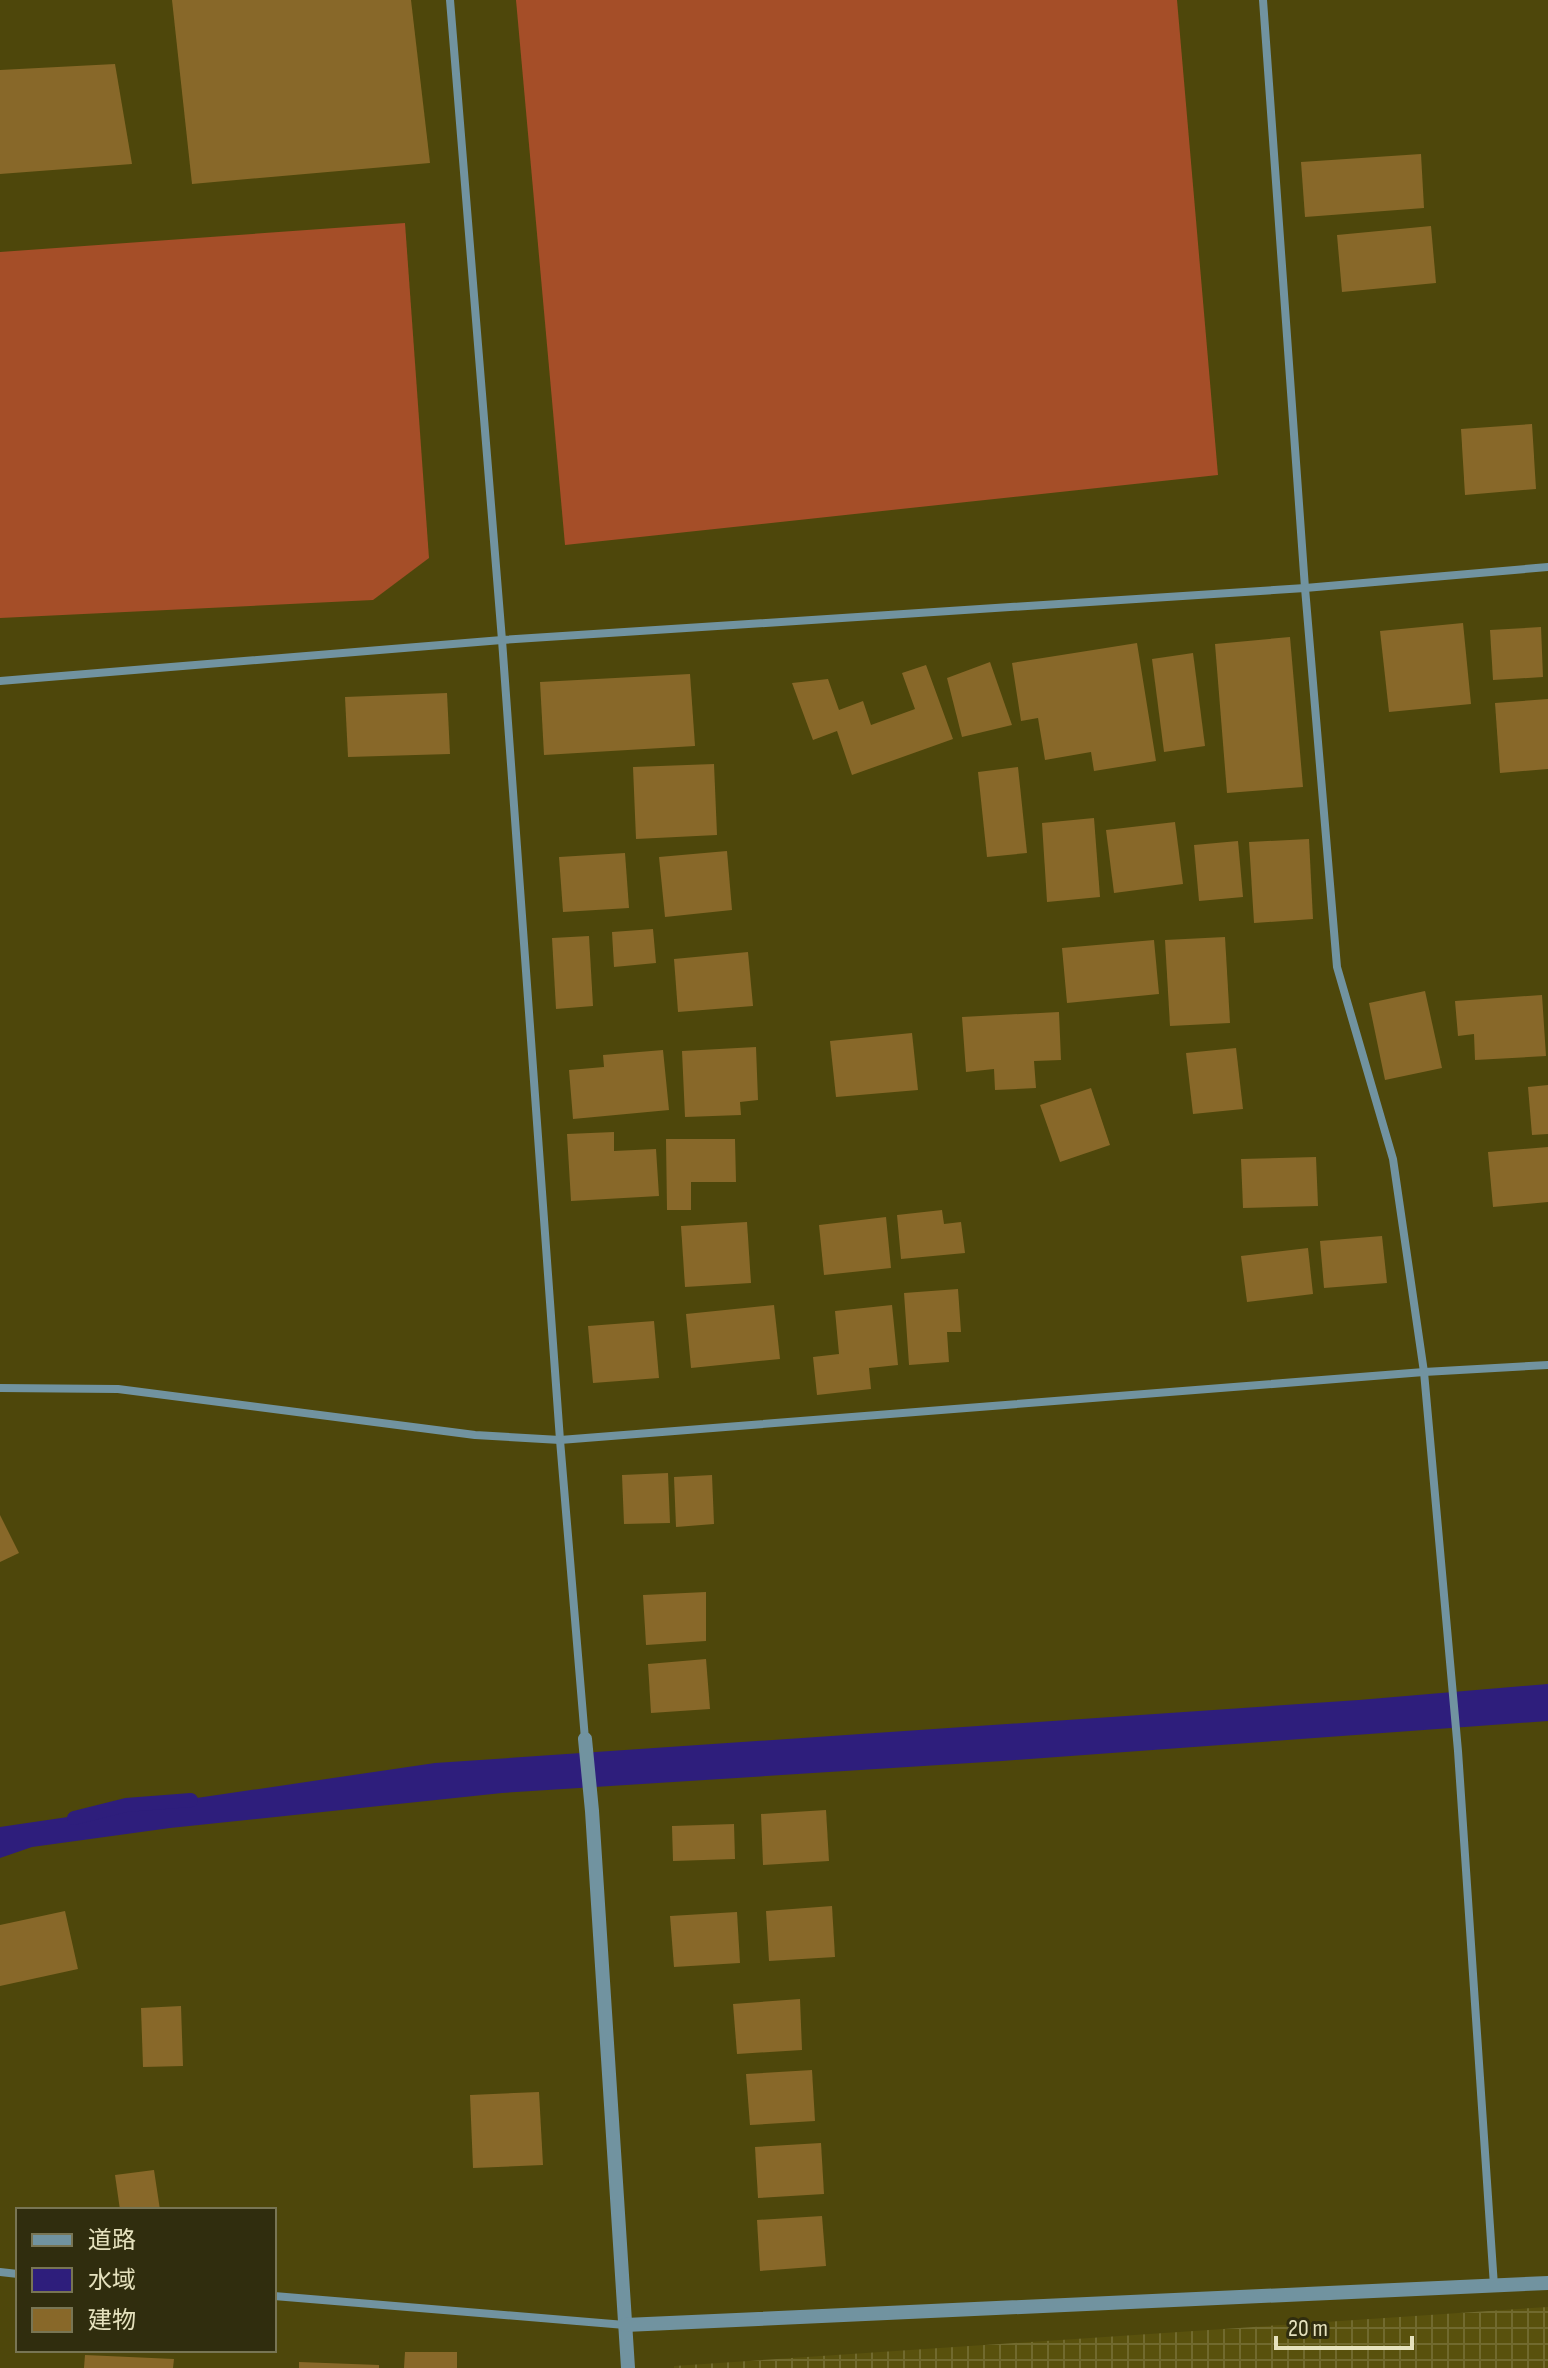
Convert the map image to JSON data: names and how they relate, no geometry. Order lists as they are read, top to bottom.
{
  "legend": ["道路", "水域", "建物"],
  "scale_bar": "20 m"
}
